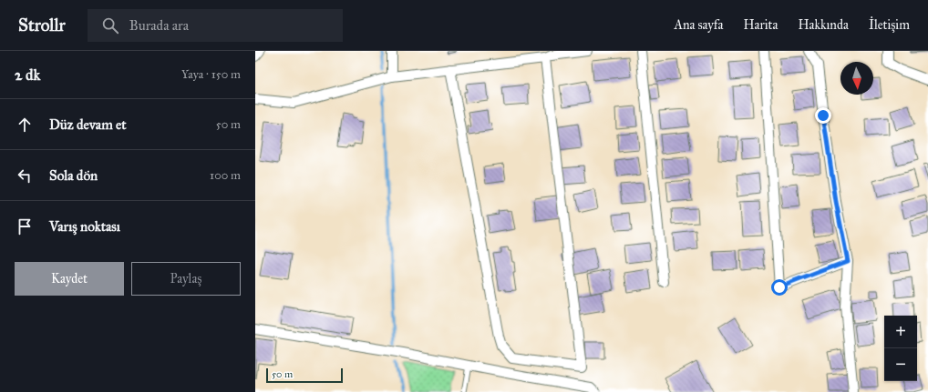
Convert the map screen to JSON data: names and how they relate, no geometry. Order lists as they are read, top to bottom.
{
  "scale_bar": "50 m",
  "north": "bottom",
  "page": {
    "header": "Strollr",
    "search": "Burada ara",
    "nav": [
      "Ana sayfa",
      "Harita",
      "Hakkında",
      "İletişim"
    ],
    "heading": ["2 dk", "Yaya · 150 m"],
    "list": [
      ["Düz devam et", "50 m"],
      ["Sola dön", "100 m"],
      "Varış noktası"
    ],
    "buttons": ["Kaydet", "Paylaş"],
    "map_buttons": ["+", "−"],
    "scale": "50 m"
  }
}
